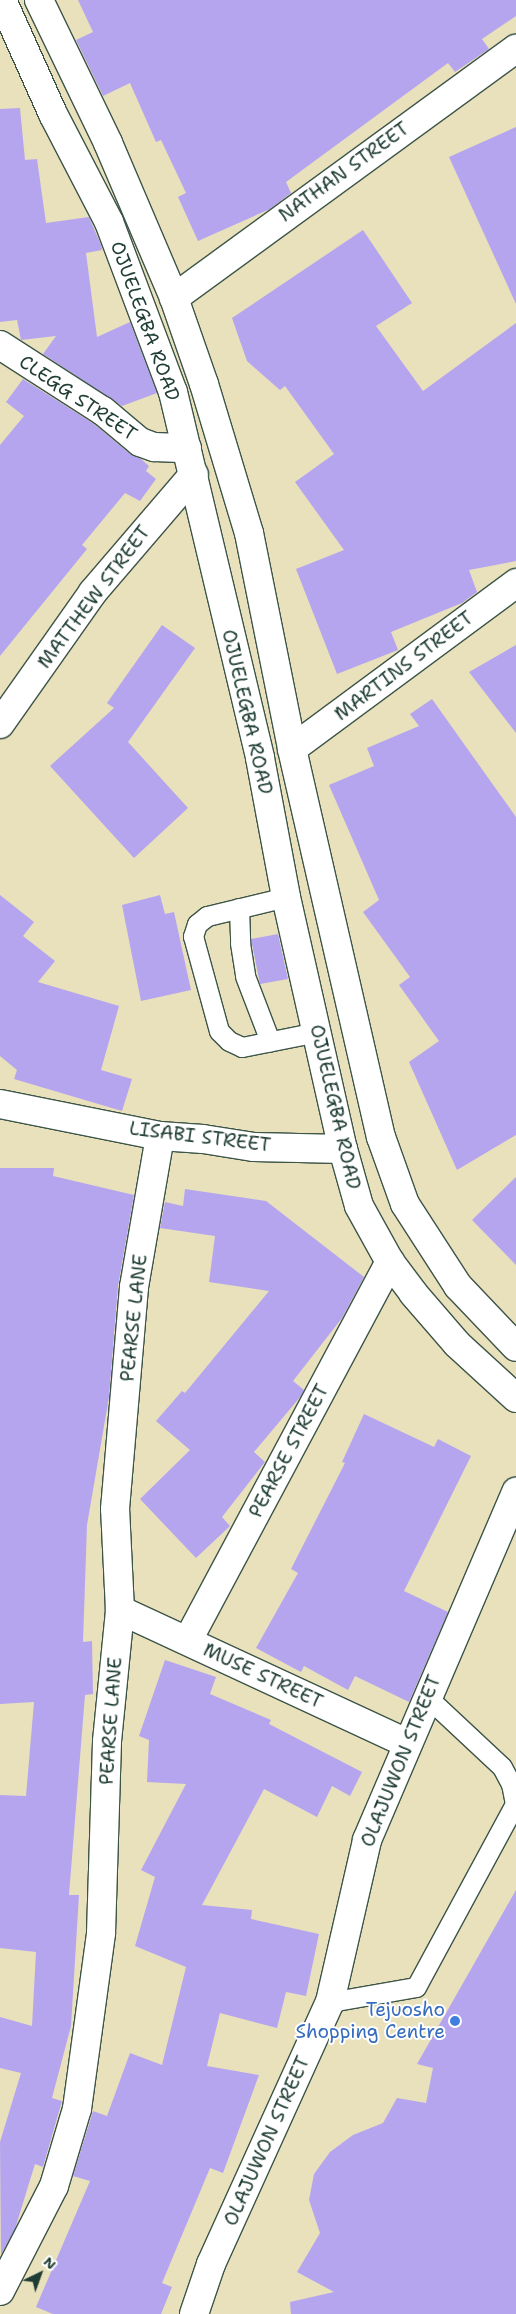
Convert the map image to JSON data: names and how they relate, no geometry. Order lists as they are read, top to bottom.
{
  "streets": {
    "street": [
      "NATHAN STREET",
      "OJUELEGBA ROAD",
      "CLEGG STREET",
      "MATTHEW STREET",
      "MARTINS STREET",
      "LISABI STREET",
      "PEARSE LANE",
      "PEARSE STREET",
      "MUSE STREET",
      "OLAJUWON STREET"
    ]
  },
  "crossings": [
    ["NATHAN STREET", "OJUELEGBA ROAD"],
    ["OJUELEGBA ROAD", "CLEGG STREET"],
    ["OJUELEGBA ROAD", "MATTHEW STREET"],
    ["OJUELEGBA ROAD", "MARTINS STREET"],
    ["OJUELEGBA ROAD", "LISABI STREET"],
    ["OJUELEGBA ROAD", "PEARSE STREET"],
    ["CLEGG STREET", "MATTHEW STREET"],
    ["LISABI STREET", "PEARSE LANE"],
    ["PEARSE LANE", "MUSE STREET"],
    ["PEARSE STREET", "MUSE STREET"],
    ["MUSE STREET", "OLAJUWON STREET"]
  ],
  "places": ["Tejuosho Shopping Centre"],
  "north": "top right"
}
